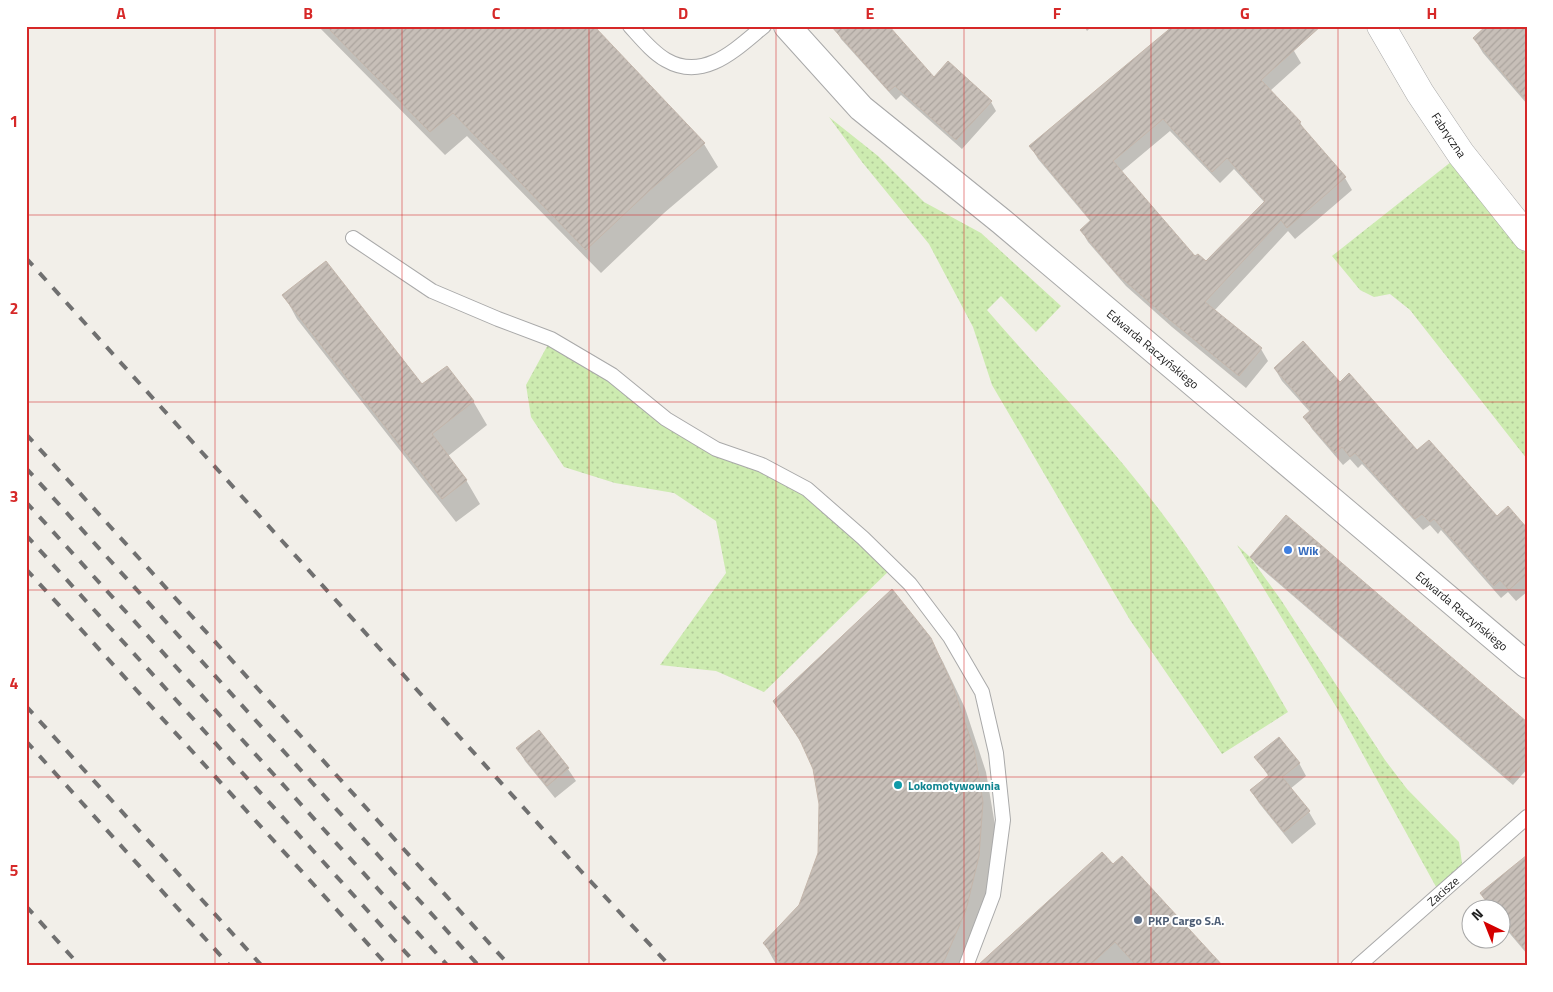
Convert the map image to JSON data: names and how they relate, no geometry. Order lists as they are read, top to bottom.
{
  "streets": {
    "street": ["Fabryczna", "Edwarda Raczyńskiego"],
    "lane": ["Zacisze"]
  },
  "places": ["Wik", "Lokomotywownia", "PKP Cargo S.A."],
  "north": "top left",
  "grid": {
    "columns": [
      "A",
      "B",
      "C",
      "D",
      "E",
      "F",
      "G",
      "H"
    ],
    "rows": [
      "1",
      "2",
      "3",
      "4",
      "5"
    ]
  }
}
